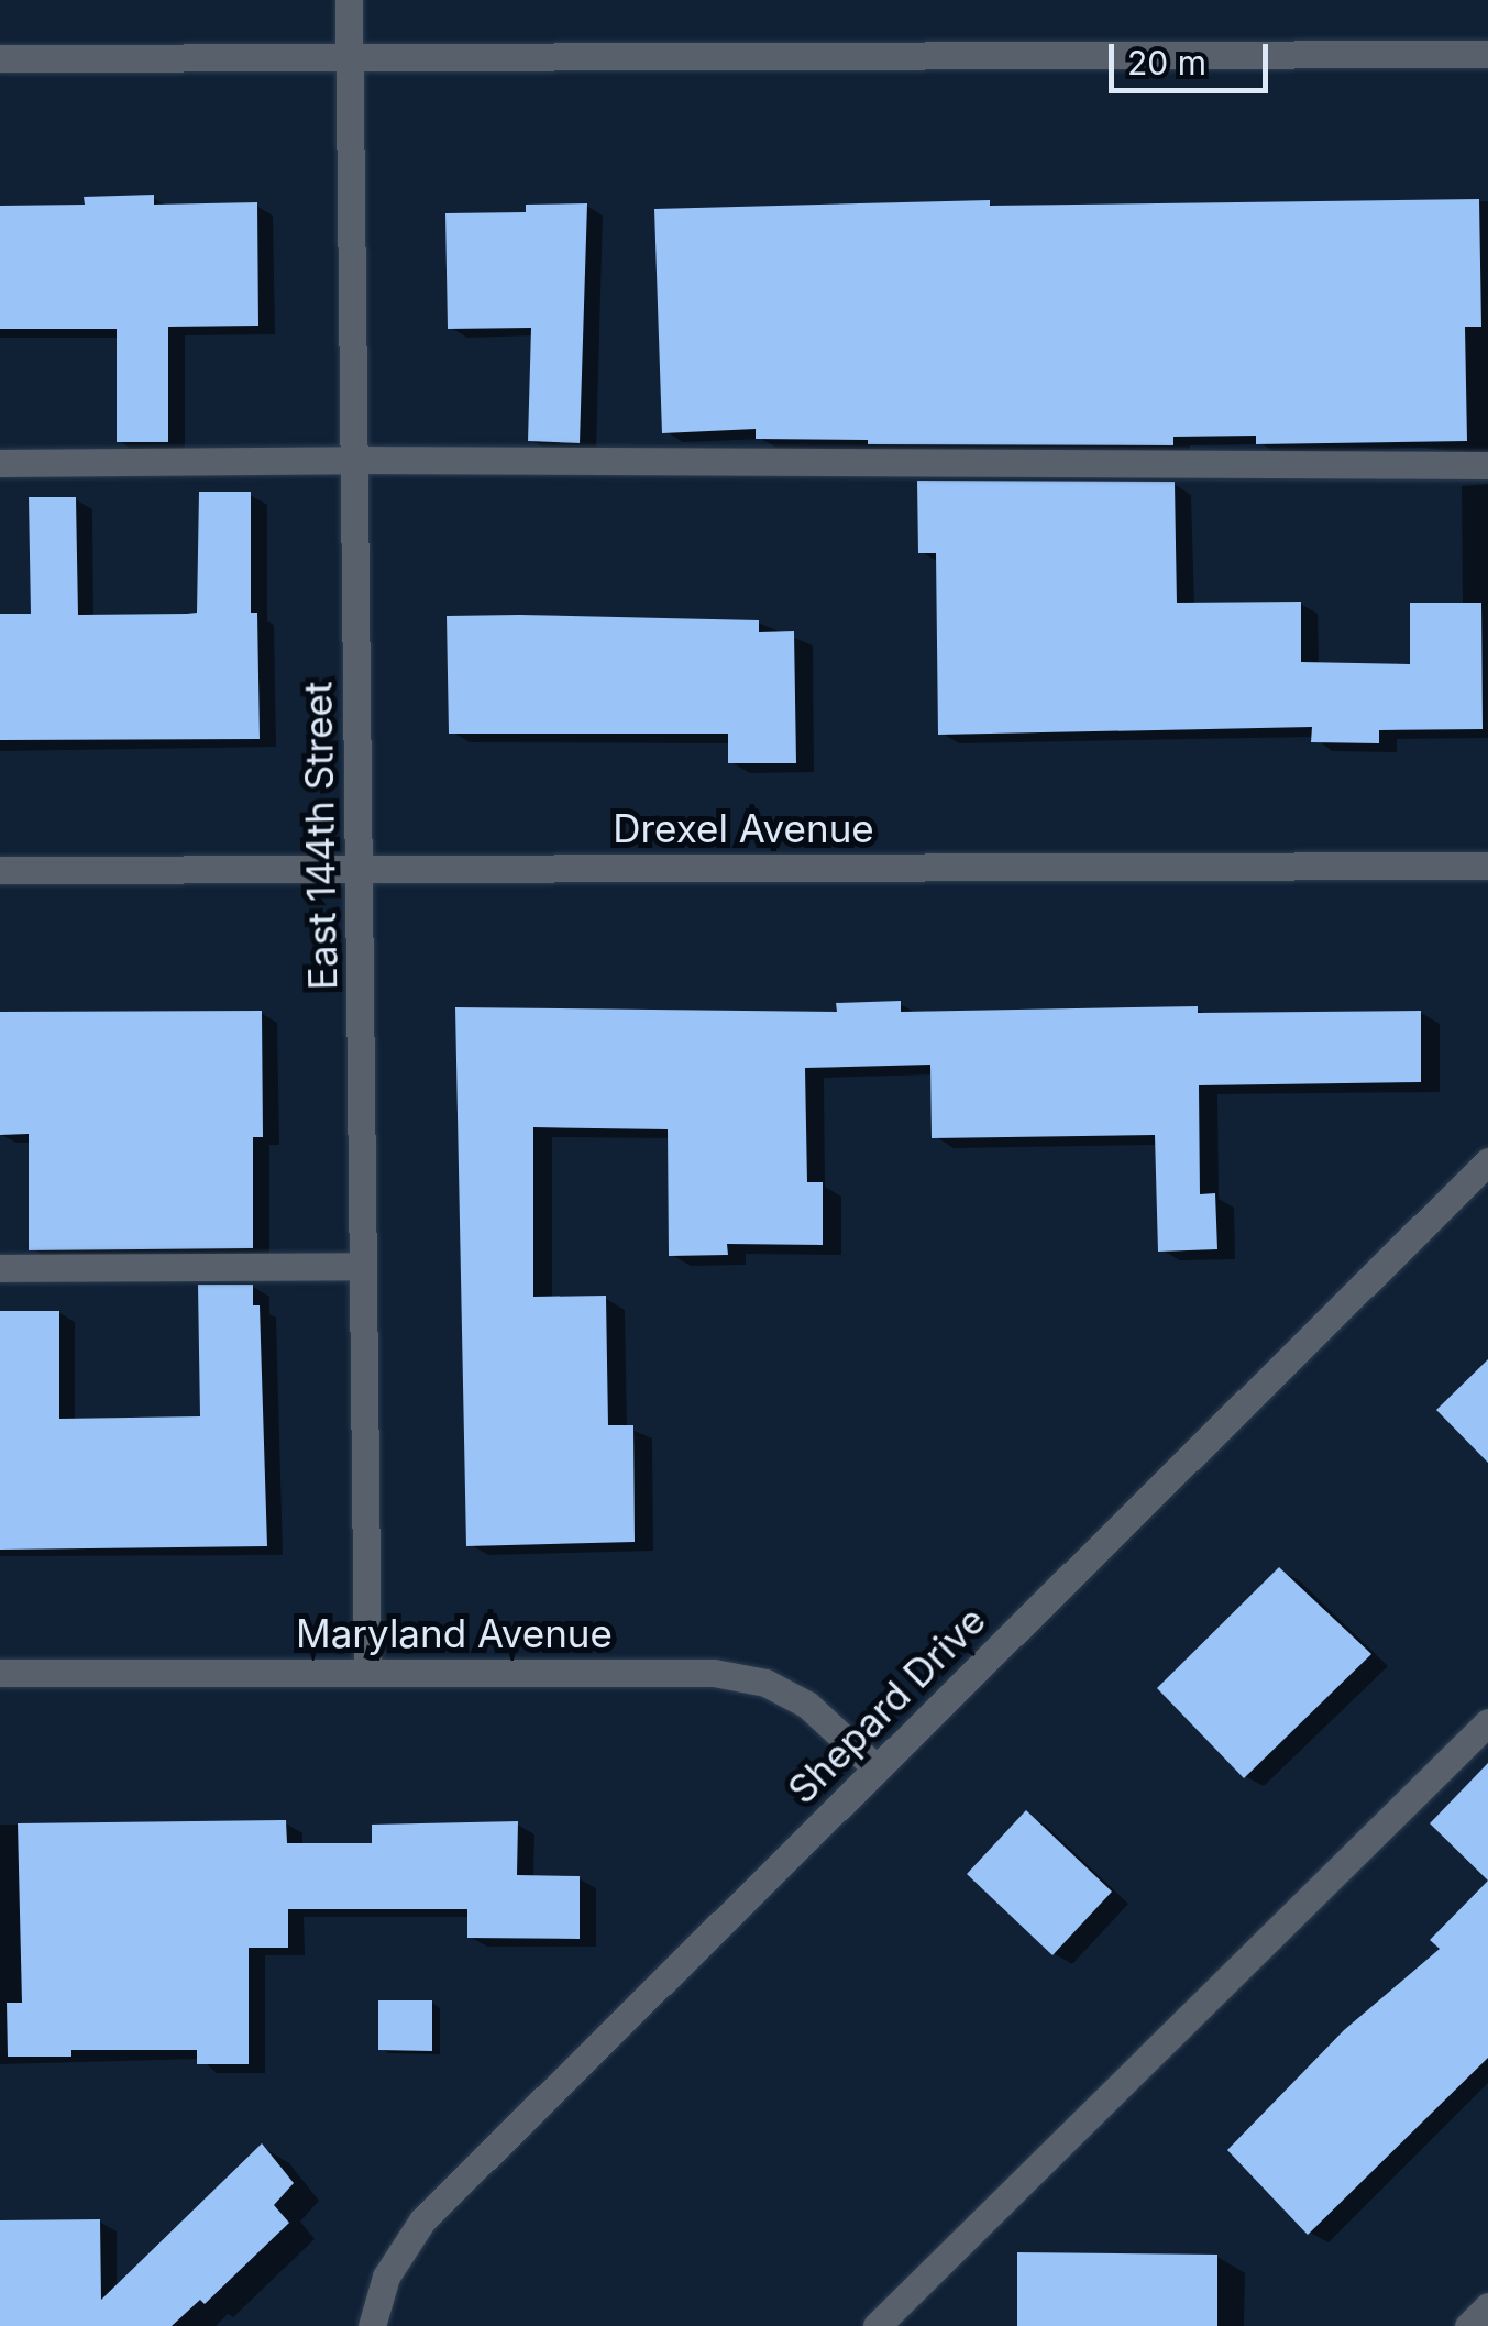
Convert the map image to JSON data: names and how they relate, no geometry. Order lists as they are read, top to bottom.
{
  "streets": {
    "street": [
      "Drexel Avenue",
      "East 144th Street",
      "Maryland Avenue",
      "Shepard Drive"
    ]
  },
  "crossings": [
    ["Drexel Avenue", "East 144th Street"],
    ["East 144th Street", "Maryland Avenue"],
    ["Maryland Avenue", "Shepard Drive"]
  ],
  "scale_bar": "20 m"
}
